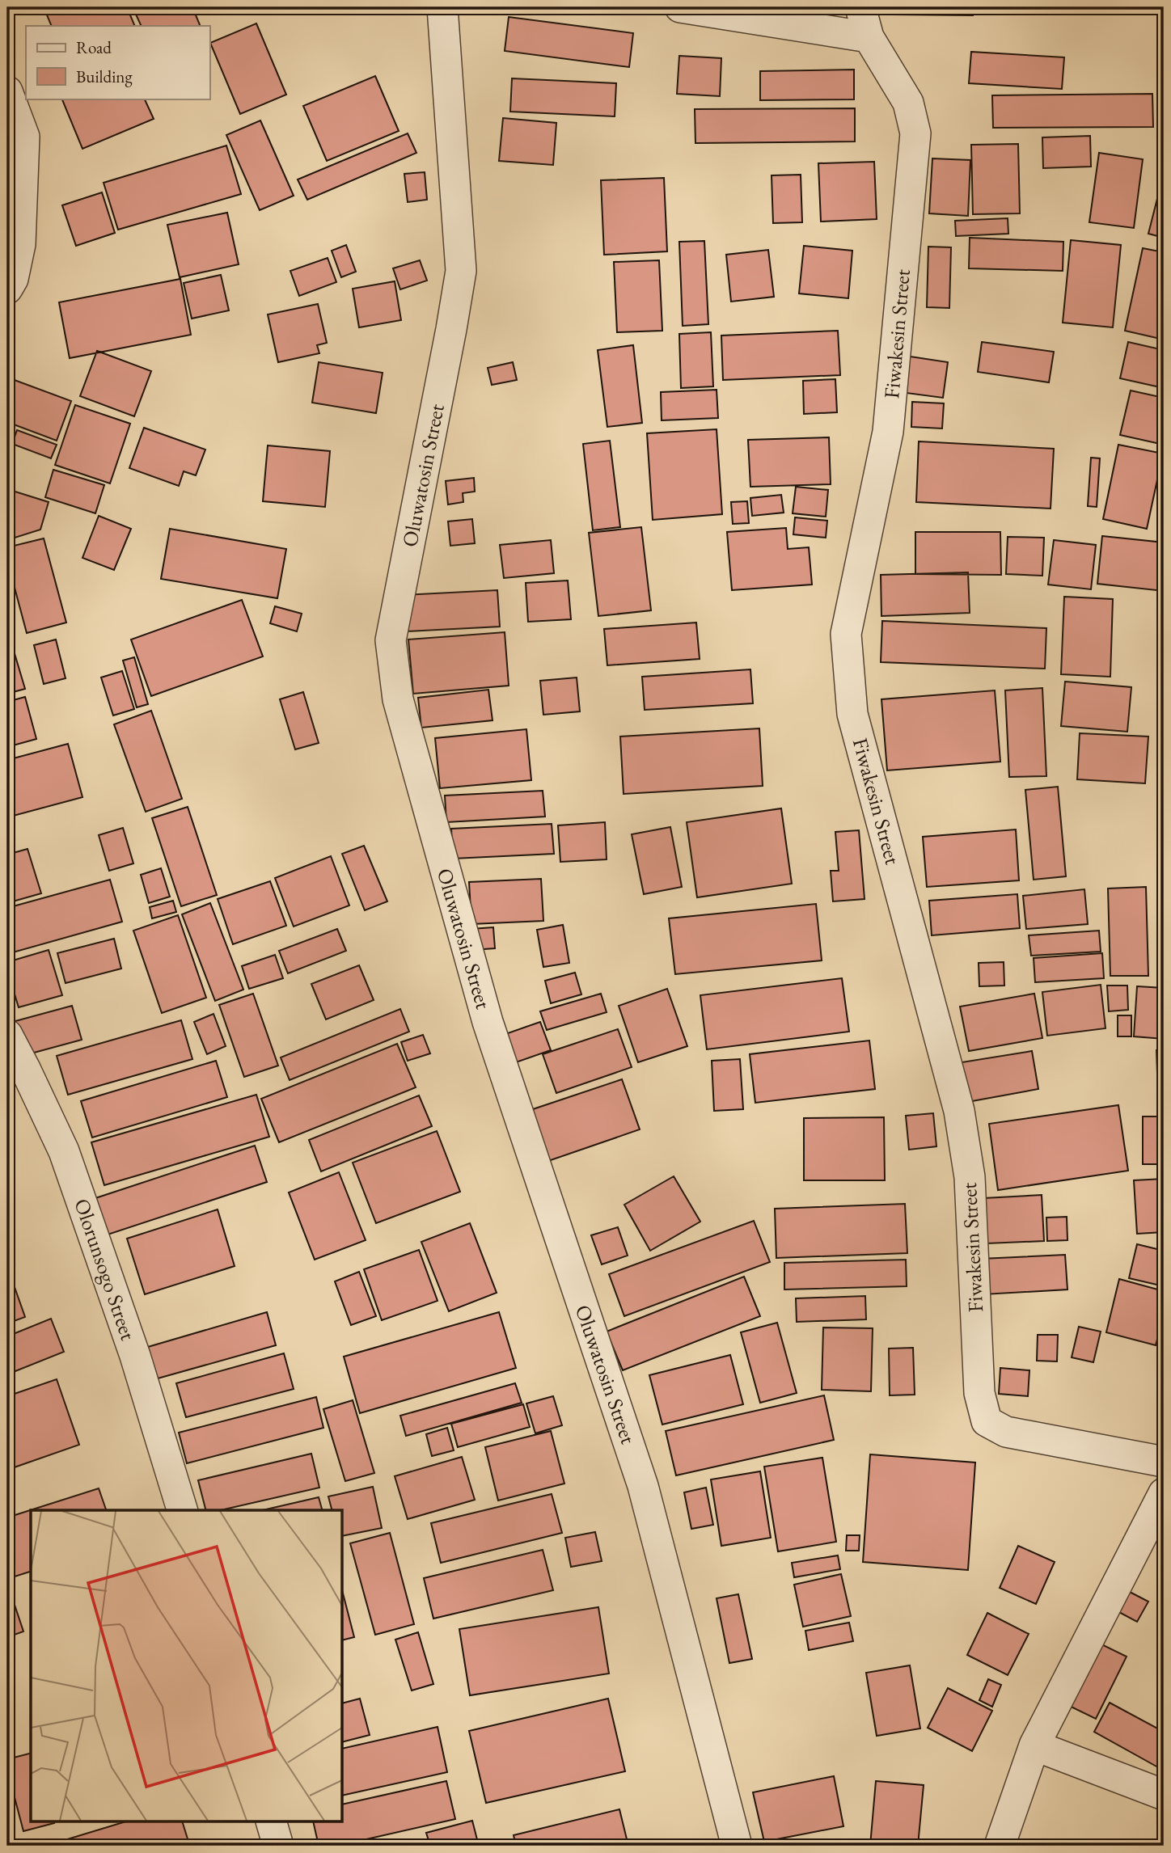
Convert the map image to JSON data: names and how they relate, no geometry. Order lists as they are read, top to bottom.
{
  "streets": {
    "street": ["Fiwakesin Street", "Oluwatosin Street", "Olorunsogo Street"]
  },
  "legend": ["Road", "Building"]
}
